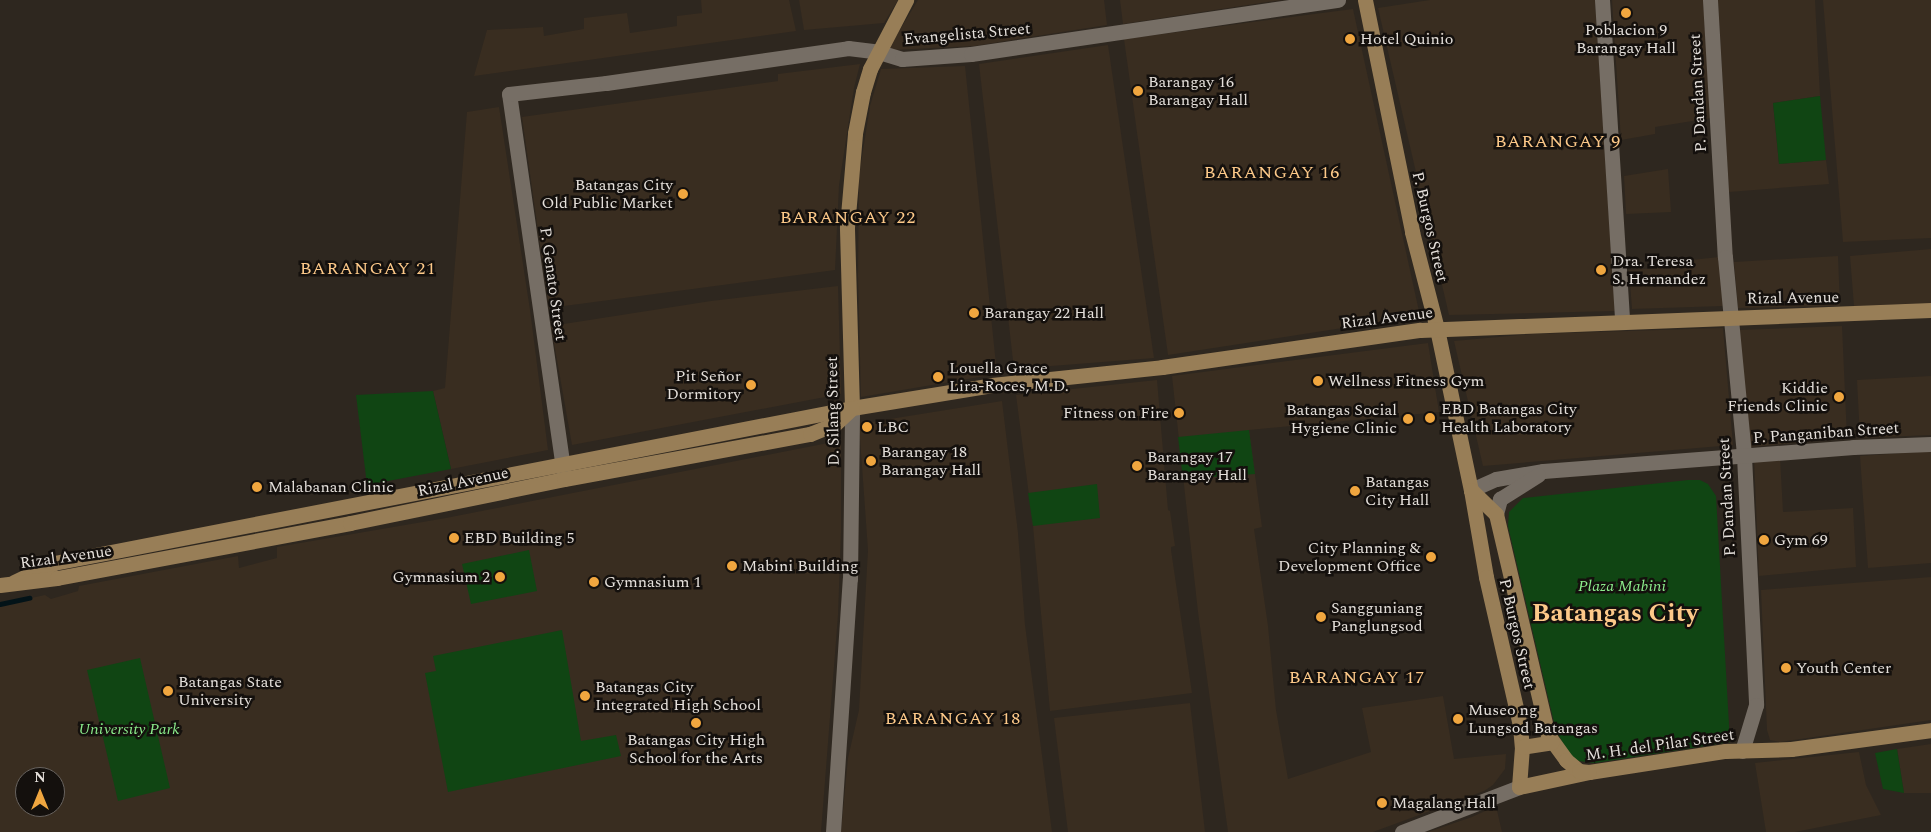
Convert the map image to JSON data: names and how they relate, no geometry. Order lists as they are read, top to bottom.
{
  "streets": {
    "main road": [
      "P. Burgos Street",
      "Rizal Avenue",
      "D. Silang Street",
      "M. H. del Pilar Street"
    ],
    "street": [
      "Evangelista Street",
      "P. Dandan Street",
      "P. Genato Street",
      "P. Panganiban Street"
    ]
  },
  "crossings": [
    ["Evangelista Street", "P. Genato Street"],
    ["Evangelista Street", "D. Silang Street"],
    ["P. Dandan Street", "Rizal Avenue"],
    ["P. Dandan Street", "P. Panganiban Street"],
    ["P. Dandan Street", "M. H. del Pilar Street"],
    ["P. Burgos Street", "Rizal Avenue"],
    ["P. Burgos Street", "P. Panganiban Street"],
    ["P. Burgos Street", "M. H. del Pilar Street"],
    ["P. Genato Street", "Rizal Avenue"],
    ["Rizal Avenue", "D. Silang Street"]
  ],
  "districts": [
    "BARANGAY 9",
    "BARANGAY 16",
    "BARANGAY 22",
    "BARANGAY 21",
    "Batangas City",
    "BARANGAY 17",
    "BARANGAY 18"
  ],
  "parks": ["Plaza Mabini", "University Park"],
  "places": [
    "Poblacion 9 Barangay Hall",
    "Hotel Quinio",
    "Barangay 16 Barangay Hall",
    "Batangas City Old Public Market",
    "Dra. Teresa S. Hernandez",
    "Barangay 22 Hall",
    "Louella Grace Lira-Roces, M.D.",
    "Wellness Fitness Gym",
    "Pit Señor Dormitory",
    "Kiddie Friends Clinic",
    "Fitness on Fire",
    "EBD Batangas City Health Laboratory",
    "Batangas Social Hygiene Clinic",
    "LBC",
    "Barangay 18 Barangay Hall",
    "Barangay 17 Barangay Hall",
    "Malabanan Clinic",
    "Batangas City Hall",
    "EBD Building 5",
    "Gym 69",
    "City Planning & Development Office",
    "Mabini Building",
    "Gymnasium 2",
    "Gymnasium 1",
    "Sangguniang Panglungsod",
    "Youth Center",
    "Batangas State University",
    "Batangas City Integrated High School",
    "Museo ng Lungsod Batangas",
    "Batangas City High School for the Arts",
    "Magalang Hall"
  ],
  "north": "top"
}
